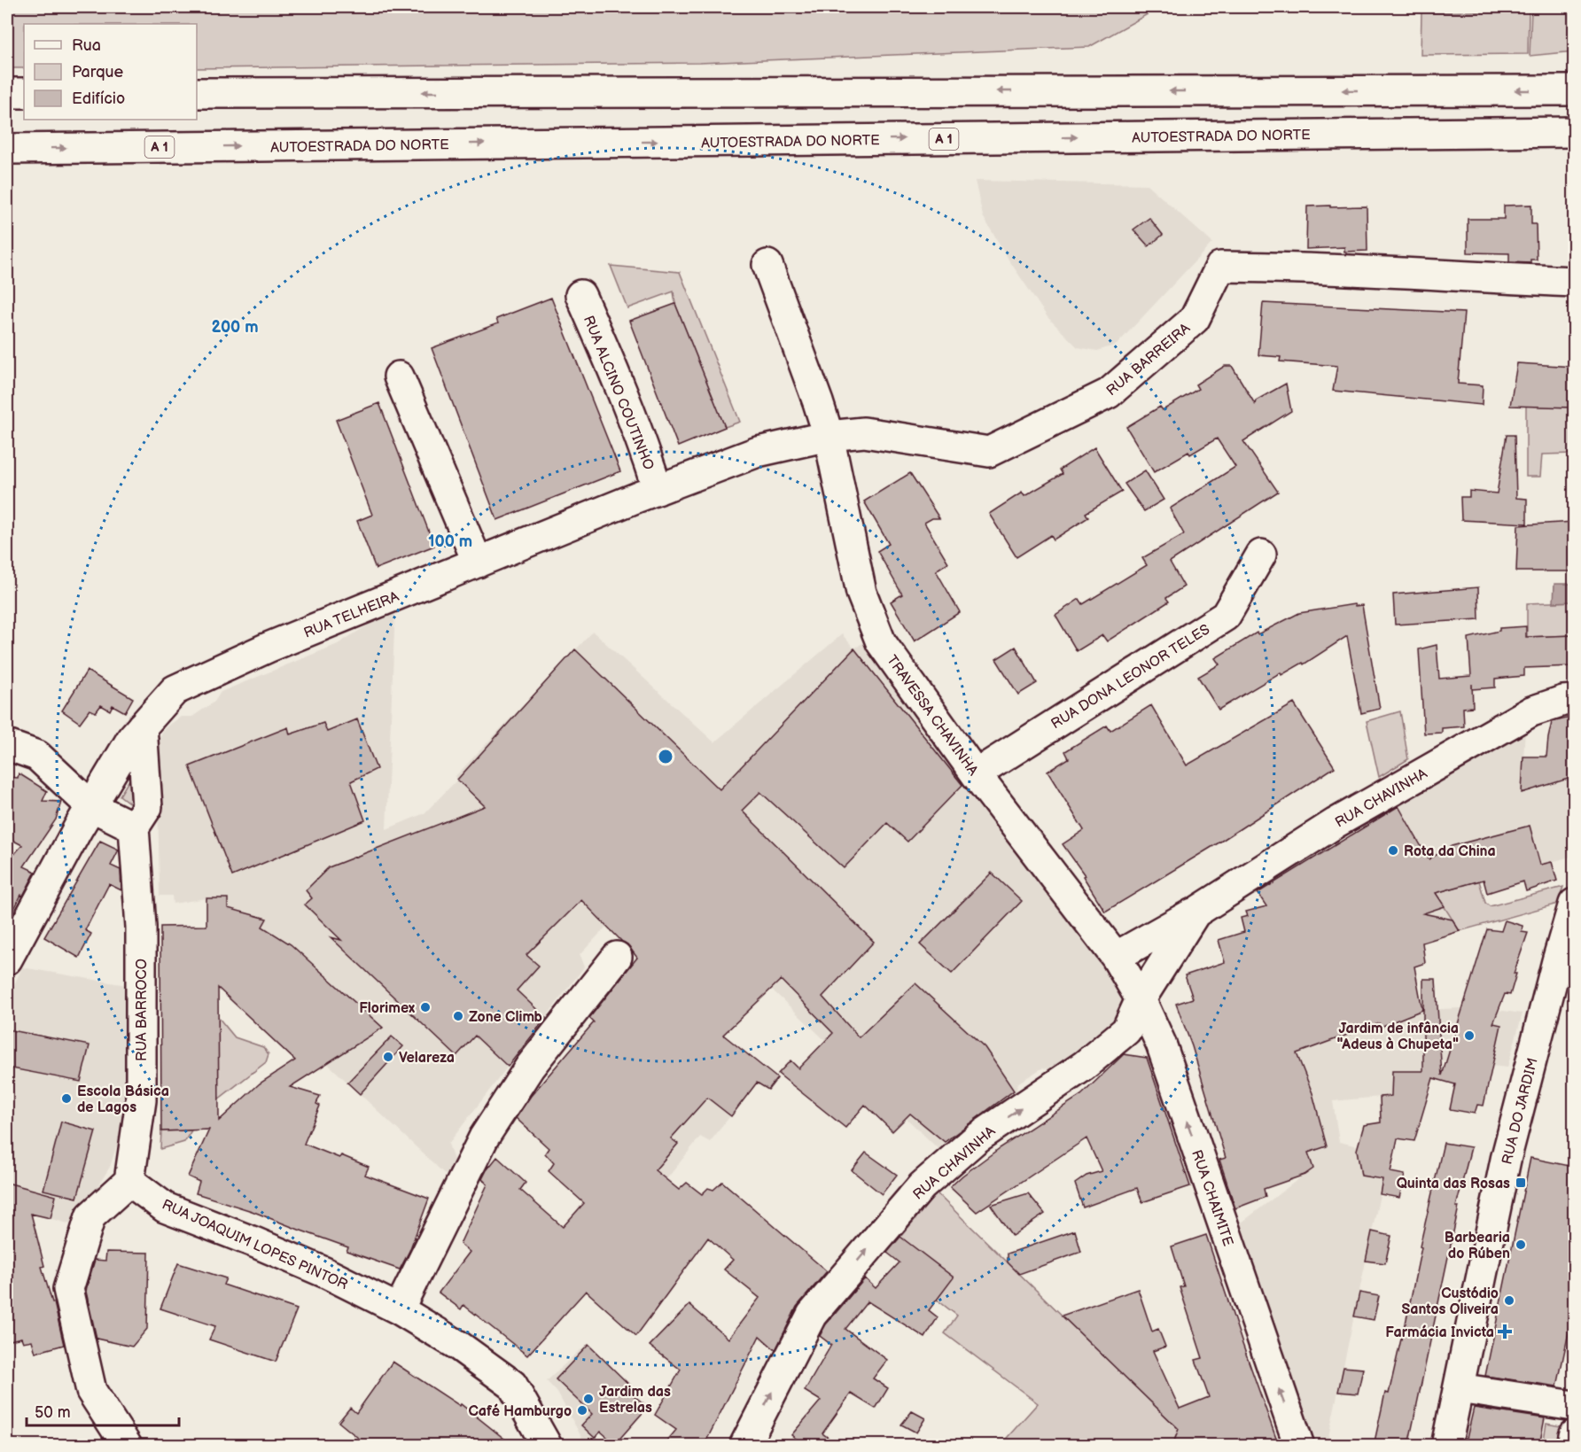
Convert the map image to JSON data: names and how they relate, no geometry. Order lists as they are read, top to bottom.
{
  "streets": {
    "main road": [
      "AUTOESTRADA DO NORTE",
      "A 1",
      "RUA BARREIRA",
      "RUA ALCINO COUTINHO",
      "RUA TELHEIRA",
      "RUA DONA LEONOR TELES",
      "TRAVESSA CHAVINHA",
      "RUA CHAVINHA",
      "RUA BARROCO",
      "RUA DO JARDIM",
      "RUA CHAIMITE",
      "RUA JOAQUIM LOPES PINTOR"
    ]
  },
  "crossings": [
    ["RUA BARREIRA", "RUA TELHEIRA"],
    ["RUA BARREIRA", "TRAVESSA CHAVINHA"],
    ["RUA ALCINO COUTINHO", "RUA TELHEIRA"],
    ["RUA TELHEIRA", "TRAVESSA CHAVINHA"],
    ["RUA DONA LEONOR TELES", "TRAVESSA CHAVINHA"],
    ["TRAVESSA CHAVINHA", "RUA CHAVINHA"],
    ["TRAVESSA CHAVINHA", "RUA CHAIMITE"],
    ["RUA CHAVINHA", "RUA CHAIMITE"],
    ["RUA BARROCO", "RUA JOAQUIM LOPES PINTOR"]
  ],
  "one_way": ["RUA CHAVINHA", "RUA CHAIMITE"],
  "places": {
    "other": [
      "Rota da China",
      "Florimex",
      "Zone Climb",
      "Jardim de infância \"Adeus à Chupeta\"",
      "Velareza",
      "Escola Básica de Lagos",
      "Barbearia do Rúben",
      "Custódio Santos Oliveira",
      "Jardim das Estrelas",
      "Café Hamburgo"
    ],
    "transit": ["Quinta das Rosas"],
    "health": ["Farmácia Invicta"]
  },
  "legend": ["Rua", "Parque", "Edifício"],
  "scale_bar": "50 m",
  "rings": ["200 m", "100 m"]
}
